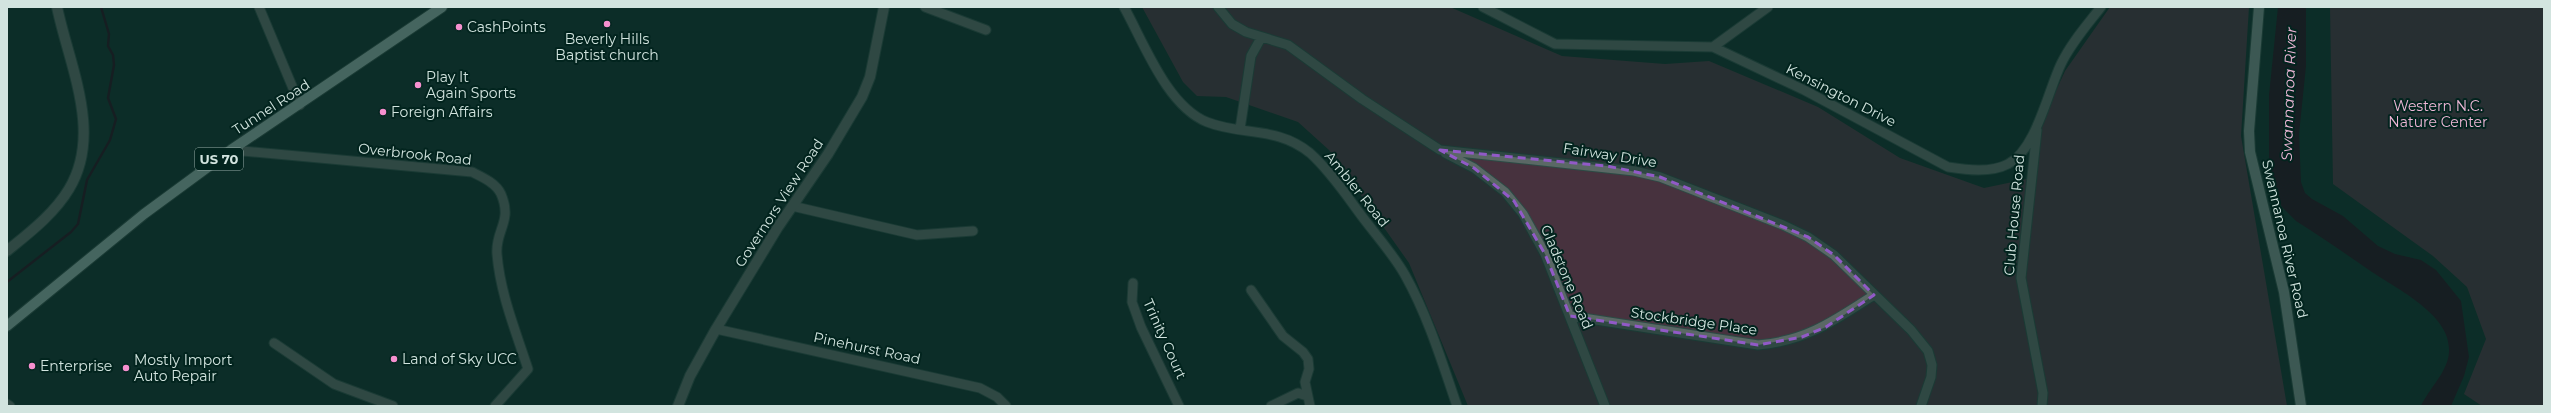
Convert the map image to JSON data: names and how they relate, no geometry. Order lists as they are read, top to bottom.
{
  "streets": {
    "main road": ["Tunnel Road", "US 70", "Swannanoa River Road"],
    "street": [
      "Kensington Drive",
      "Overbrook Road",
      "Fairway Drive",
      "Ambler Road",
      "Governors View Road",
      "Club House Road",
      "Gladstone Road",
      "Stockbridge Place",
      "Trinity Court",
      "Pinehurst Road"
    ]
  },
  "crossings": [
    ["Kensington Drive", "Club House Road"],
    ["Tunnel Road", "Overbrook Road"],
    ["Fairway Drive", "Gladstone Road"],
    ["Fairway Drive", "Stockbridge Place"],
    ["Governors View Road", "Pinehurst Road"],
    ["Gladstone Road", "Stockbridge Place"]
  ],
  "water": ["Swannanoa River"],
  "parks": ["Western N.C. Nature Center"],
  "places": [
    "Beverly Hills Baptist church",
    "CashPoints",
    "Play It Again Sports",
    "Foreign Affairs",
    "Land of Sky UCC",
    "Enterprise",
    "Mostly Import Auto Repair"
  ]
}
